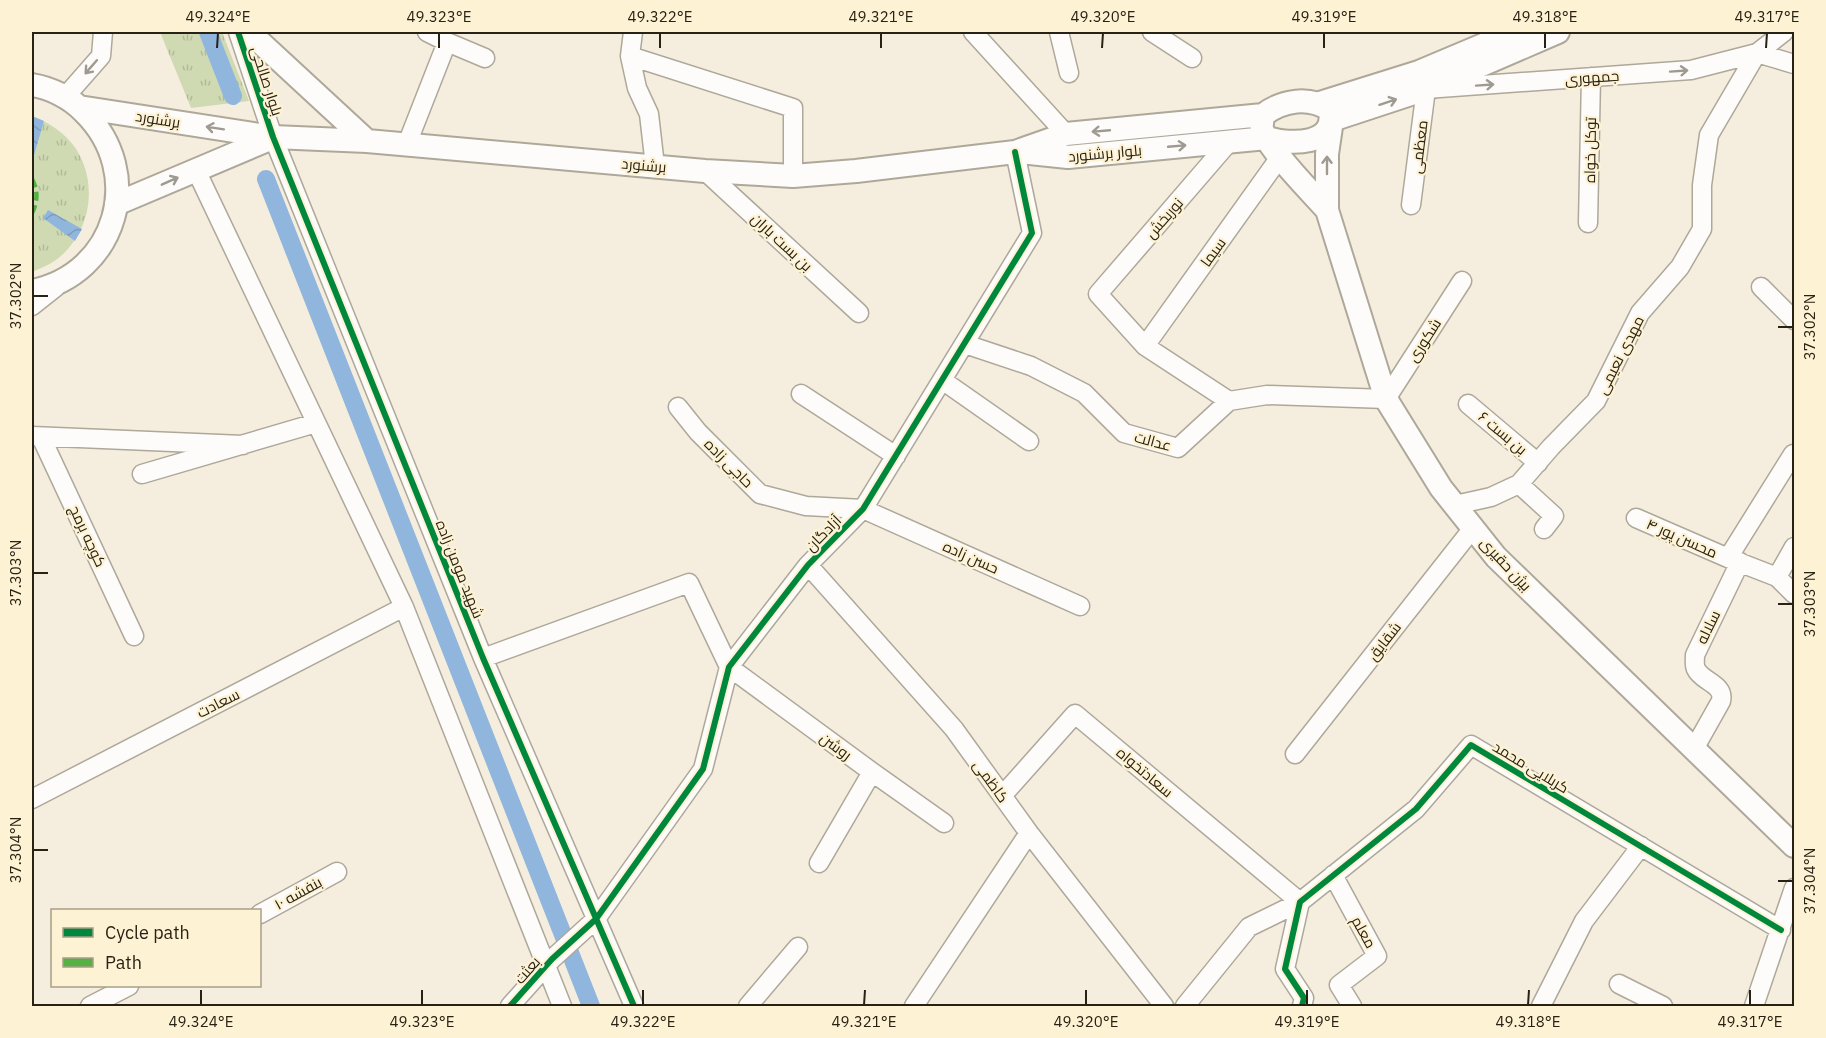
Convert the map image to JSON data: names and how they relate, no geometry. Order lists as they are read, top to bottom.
{
  "streets": {
    "main road": ["برشنورد", "بلوار برشنورد", "بیژن حقیری"],
    "street": [
      "جمهوری",
      "بلوار صالحی",
      "معظمی",
      "توکل خواه",
      "نوربخش",
      "بن بست باران",
      "سیما",
      "شکوری",
      "مهدی نعیمی",
      "بن بست ۶",
      "عدالت",
      "حاجی زاده",
      "آزادگان",
      "کوچه برمچ",
      "محسن پور ۴",
      "حسن زاده",
      "شهید مومن زاده",
      "سلاله",
      "شقایق",
      "سعادت",
      "روشن",
      "کربلایی محمد",
      "سعادتخواه",
      "کاظمی",
      "بنفشه ۱۰",
      "معلم",
      "بعثت"
    ]
  },
  "crossings": [
    ["جمهوری", "معظمی"],
    ["جمهوری", "توکل خواه"],
    ["جمهوری", "مهدی نعیمی"],
    ["بلوار صالحی", "برشنورد"],
    ["بلوار صالحی", "شهید مومن زاده"],
    ["برشنورد", "بلوار برشنورد"],
    ["برشنورد", "بن بست باران"],
    ["برشنورد", "آزادگان"],
    ["برشنورد", "شهید مومن زاده"],
    ["بلوار برشنورد", "نوربخش"],
    ["بلوار برشنورد", "آزادگان"],
    ["نوربخش", "سیما"],
    ["شکوری", "بیژن حقیری"],
    ["مهدی نعیمی", "بن بست ۶"],
    ["مهدی نعیمی", "بیژن حقیری"],
    ["عدالت", "آزادگان"],
    ["حاجی زاده", "آزادگان"],
    ["حاجی زاده", "حسن زاده"],
    ["آزادگان", "حسن زاده"],
    ["آزادگان", "شهید مومن زاده"],
    ["آزادگان", "روشن"],
    ["آزادگان", "کاظمی"],
    ["آزادگان", "بعثت"],
    ["محسن پور ۴", "سلاله"],
    ["بیژن حقیری", "سلاله"],
    ["بیژن حقیری", "شقایق"],
    ["کربلایی محمد", "سعادتخواه"],
    ["کربلایی محمد", "معلم"],
    ["سعادتخواه", "کاظمی"]
  ],
  "one_way": ["جمهوری"],
  "legend": ["Cycle path", "Path"],
  "coordinates": [
    "49.324°E",
    "49.323°E",
    "49.322°E",
    "49.321°E",
    "49.320°E",
    "49.319°E",
    "49.318°E",
    "49.317°E",
    "37.302°N",
    "37.303°N",
    "37.304°N"
  ]
}
